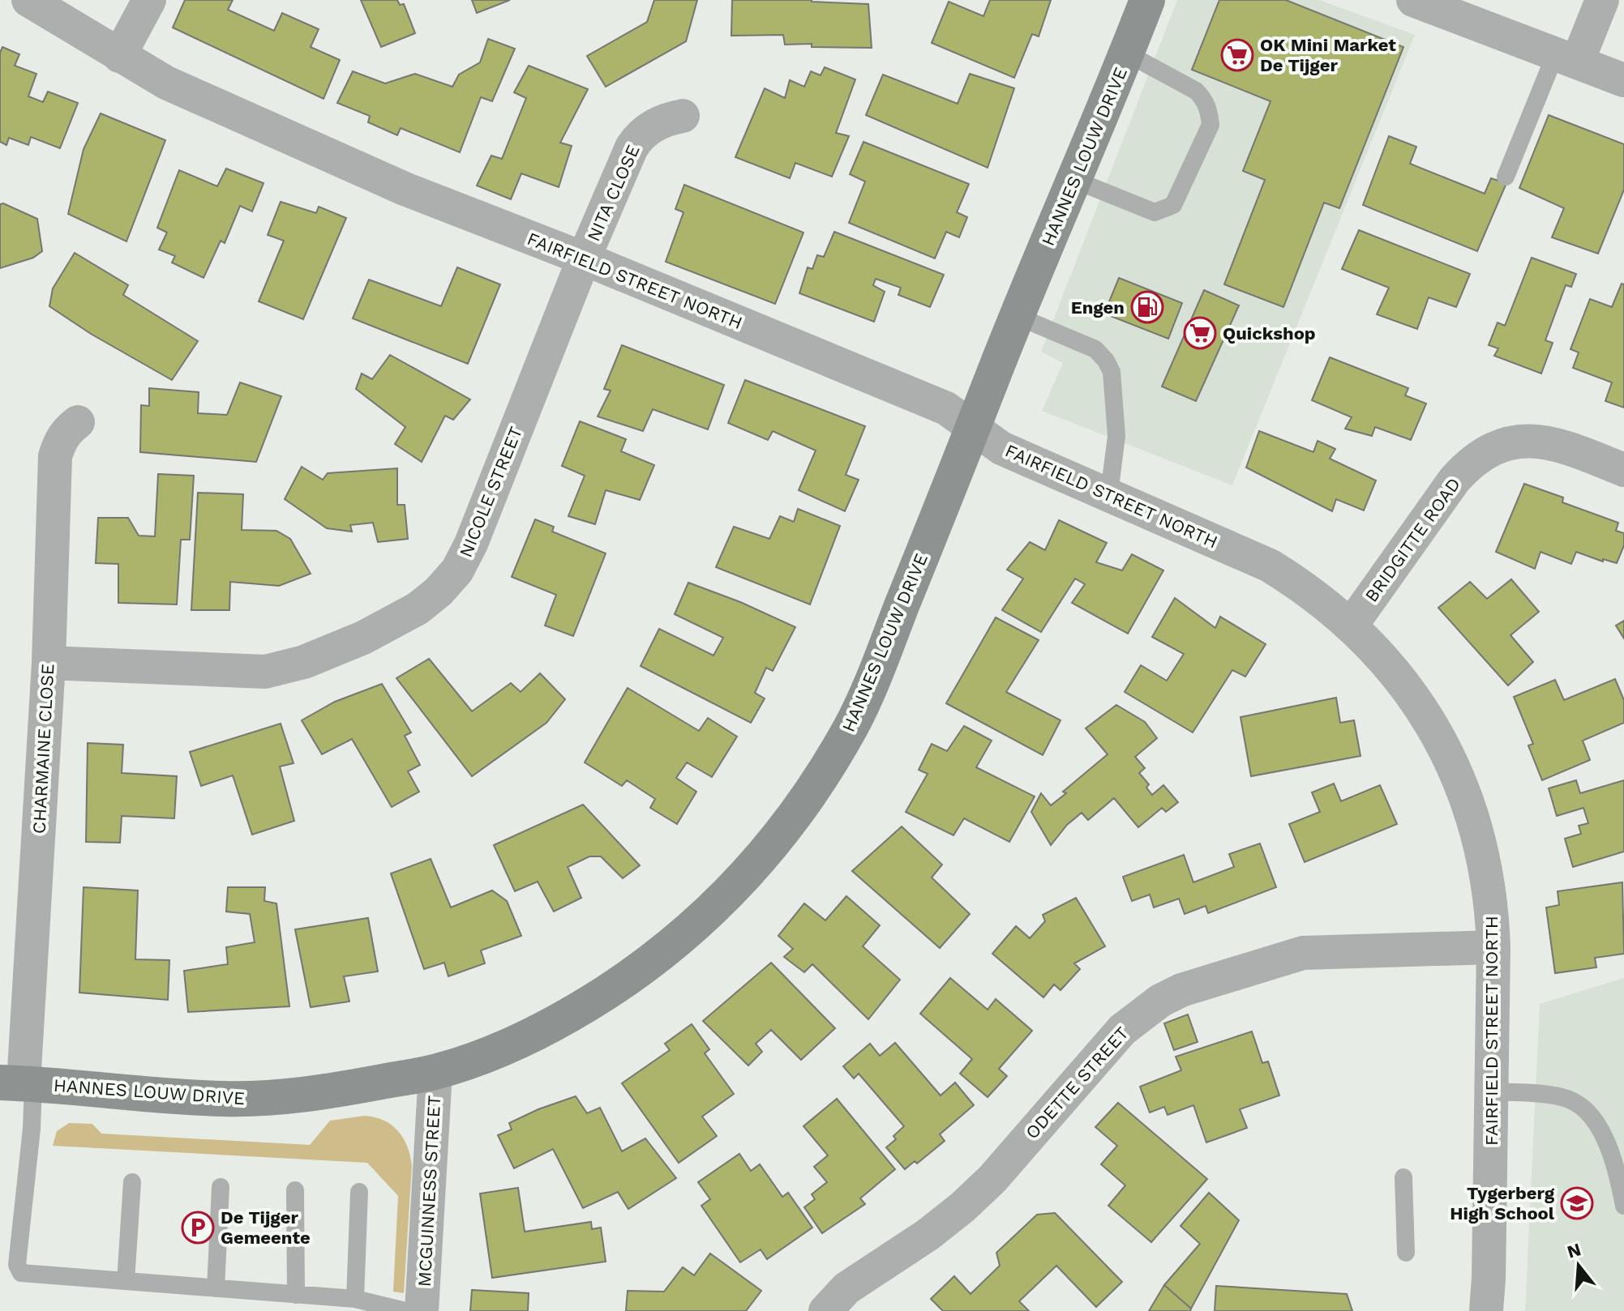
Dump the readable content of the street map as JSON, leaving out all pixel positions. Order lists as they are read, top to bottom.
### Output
{
  "streets": {
    "street": [
      "HANNES LOUW DRIVE",
      "NITA CLOSE",
      "FAIRFIELD STREET NORTH",
      "NICOLE STREET",
      "BRIDGITTE ROAD",
      "CHARMAINE CLOSE",
      "ODETTE STREET",
      "MCGUINNESS STREET"
    ]
  },
  "crossings": [
    ["HANNES LOUW DRIVE", "FAIRFIELD STREET NORTH"],
    ["HANNES LOUW DRIVE", "CHARMAINE CLOSE"],
    ["HANNES LOUW DRIVE", "MCGUINNESS STREET"],
    ["NITA CLOSE", "FAIRFIELD STREET NORTH"],
    ["NITA CLOSE", "NICOLE STREET"],
    ["FAIRFIELD STREET NORTH", "NICOLE STREET"],
    ["FAIRFIELD STREET NORTH", "BRIDGITTE ROAD"],
    ["FAIRFIELD STREET NORTH", "ODETTE STREET"],
    ["NICOLE STREET", "CHARMAINE CLOSE"]
  ],
  "places": {
    "supermarket": ["OK Mini Market De Tijger", "Quickshop"],
    "fuel station": ["Engen"],
    "school or university": ["Tygerberg High School"],
    "parking": ["De Tijger Gemeente"]
  },
  "north": "top"
}
